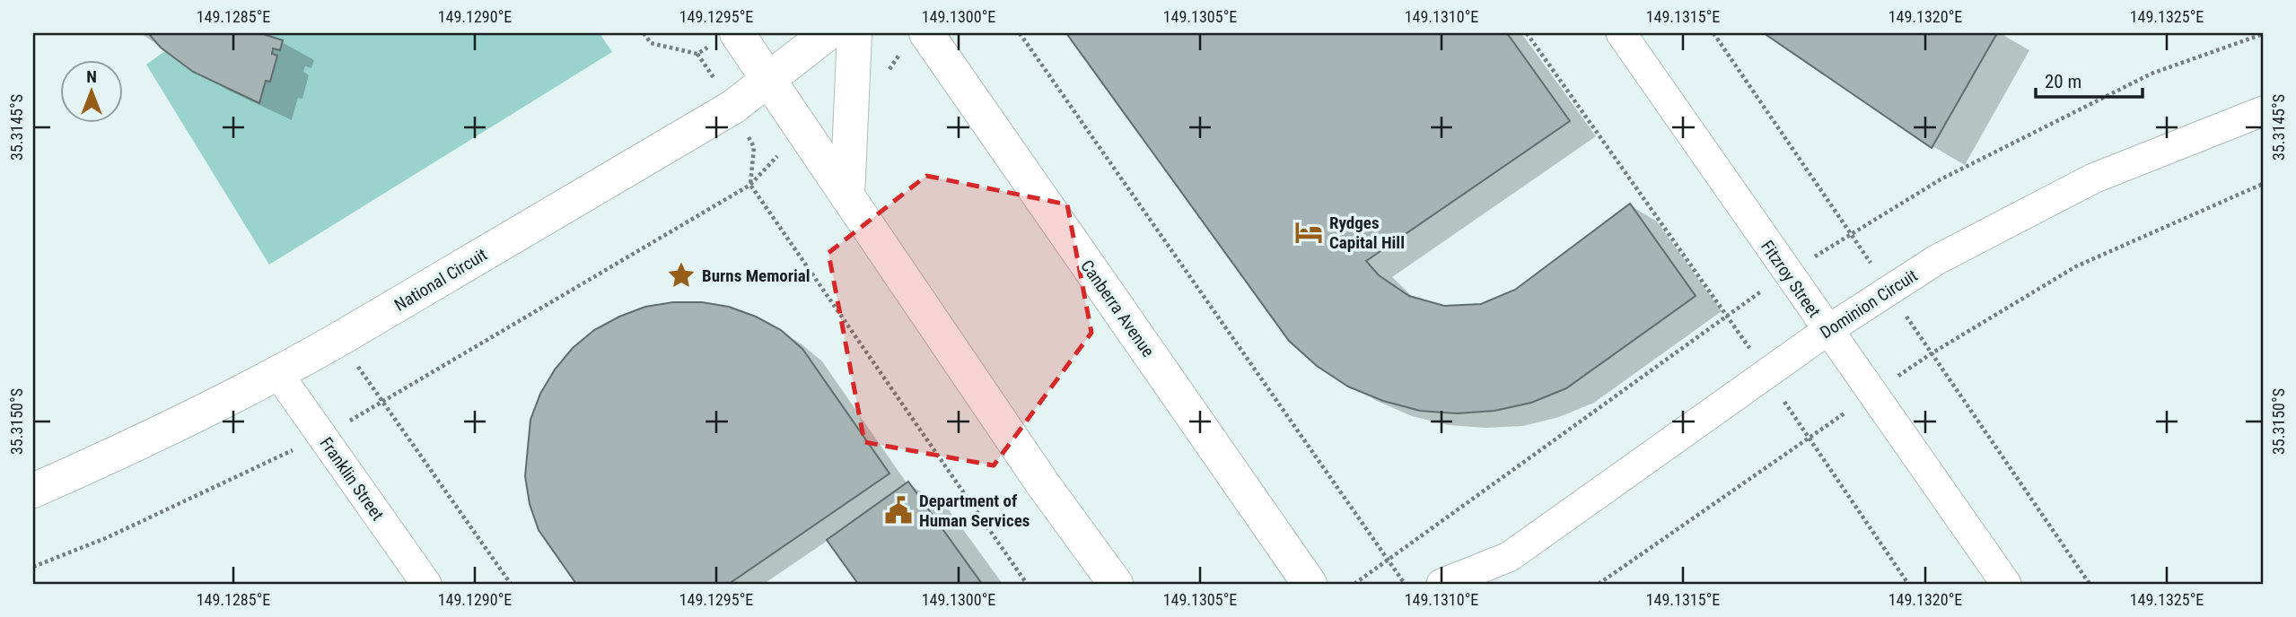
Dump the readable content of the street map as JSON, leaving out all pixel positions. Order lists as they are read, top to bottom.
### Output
{
  "streets": {
    "main road": ["National Circuit", "Canberra Avenue"],
    "street": ["Fitzroy Street", "Dominion Circuit", "Franklin Street"]
  },
  "crossings": [
    ["Fitzroy Street", "Dominion Circuit"],
    ["National Circuit", "Franklin Street"]
  ],
  "places": {
    "hotel": ["Rydges Capital Hill"],
    "place": ["Burns Memorial"],
    "public building": ["Department of Human Services"]
  },
  "scale_bar": "20 m",
  "north": "top",
  "coordinates": [
    "149.1285°E",
    "149.1290°E",
    "149.1295°E",
    "149.1300°E",
    "149.1305°E",
    "149.1310°E",
    "149.1315°E",
    "149.1320°E",
    "149.1325°E",
    "35.3145°S",
    "35.3150°S"
  ]
}
